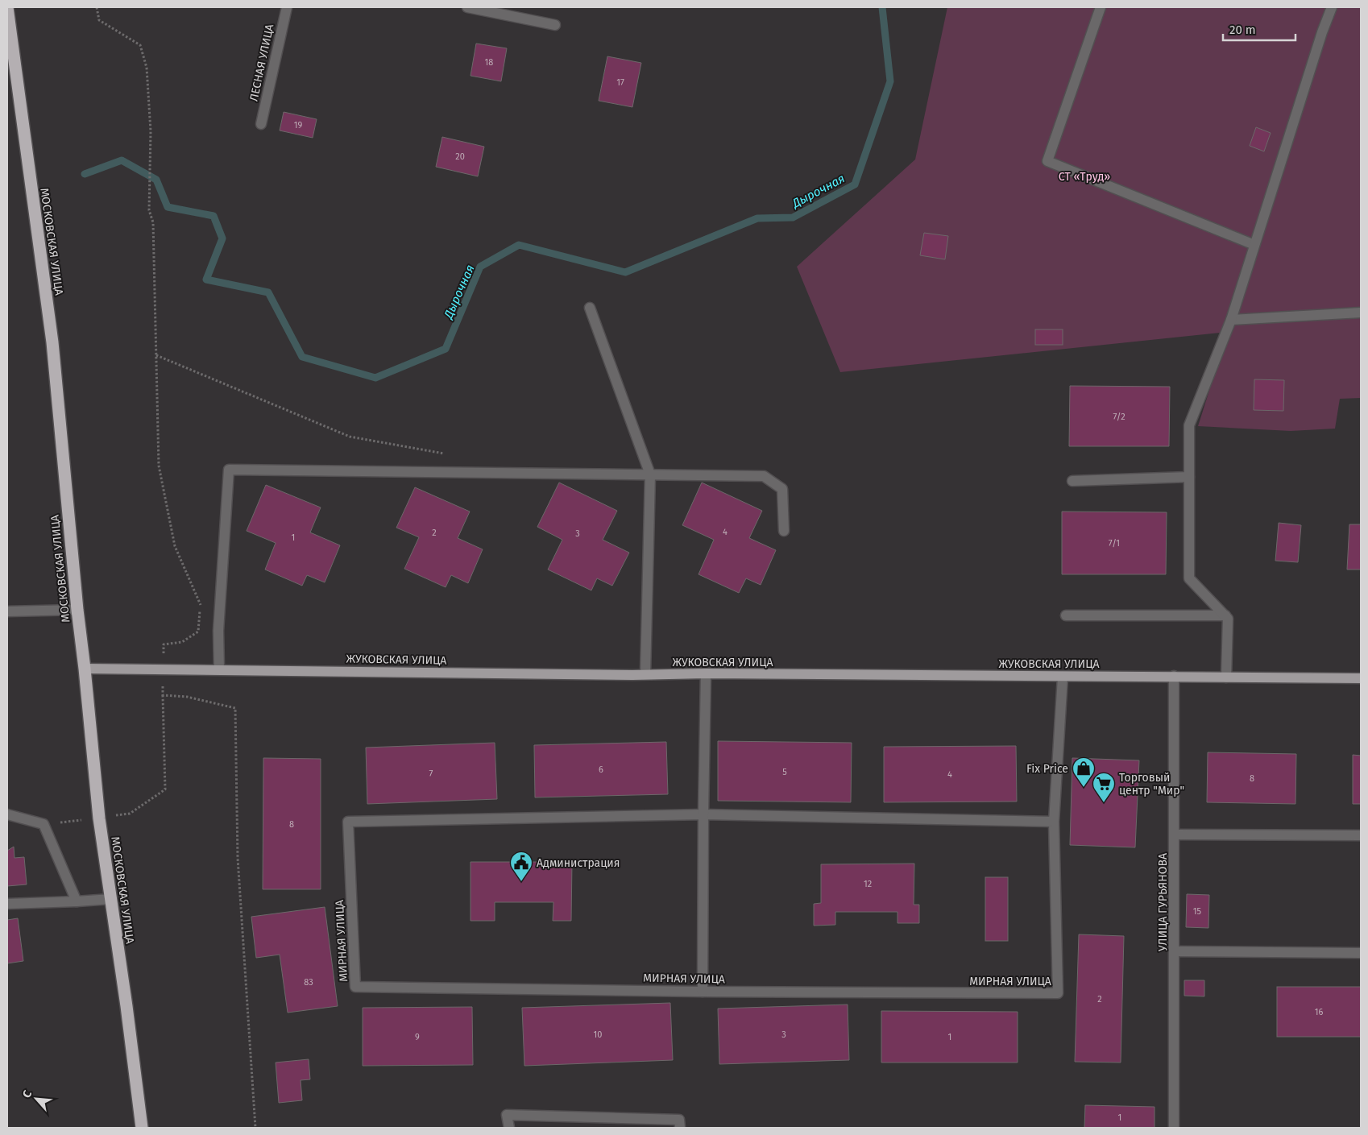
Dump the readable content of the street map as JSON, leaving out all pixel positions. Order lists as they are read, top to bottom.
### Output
{
  "streets": {
    "highway": ["МОСКОВСКАЯ УЛИЦА"],
    "main road": ["ЖУКОВСКАЯ УЛИЦА"],
    "street": ["ЛЕСНАЯ УЛИЦА", "УЛИЦА ГУРЬЯНОВА", "МИРНАЯ УЛИЦА"]
  },
  "crossings": [
    ["МОСКОВСКАЯ УЛИЦА", "ЖУКОВСКАЯ УЛИЦА"],
    ["ЖУКОВСКАЯ УЛИЦА", "УЛИЦА ГУРЬЯНОВА"],
    ["ЖУКОВСКАЯ УЛИЦА", "МИРНАЯ УЛИЦА"]
  ],
  "water": ["Дырочная"],
  "parks": ["СТ «Труд»"],
  "places": {
    "shop": ["Fix Price"],
    "supermarket": ["Торговый центр \"Мир\""],
    "public building": ["Администрация"]
  },
  "house_numbers": [
    "18",
    "17",
    "19",
    "20",
    "7/2",
    "4",
    "2",
    "3",
    "1",
    "7/1",
    "6",
    "5",
    "7",
    "4",
    "8",
    "8",
    "12",
    "15",
    "83",
    "2",
    "16",
    "10",
    "3",
    "9",
    "1",
    "1"
  ],
  "scale_bar": "20 m",
  "north": "top left"
}
